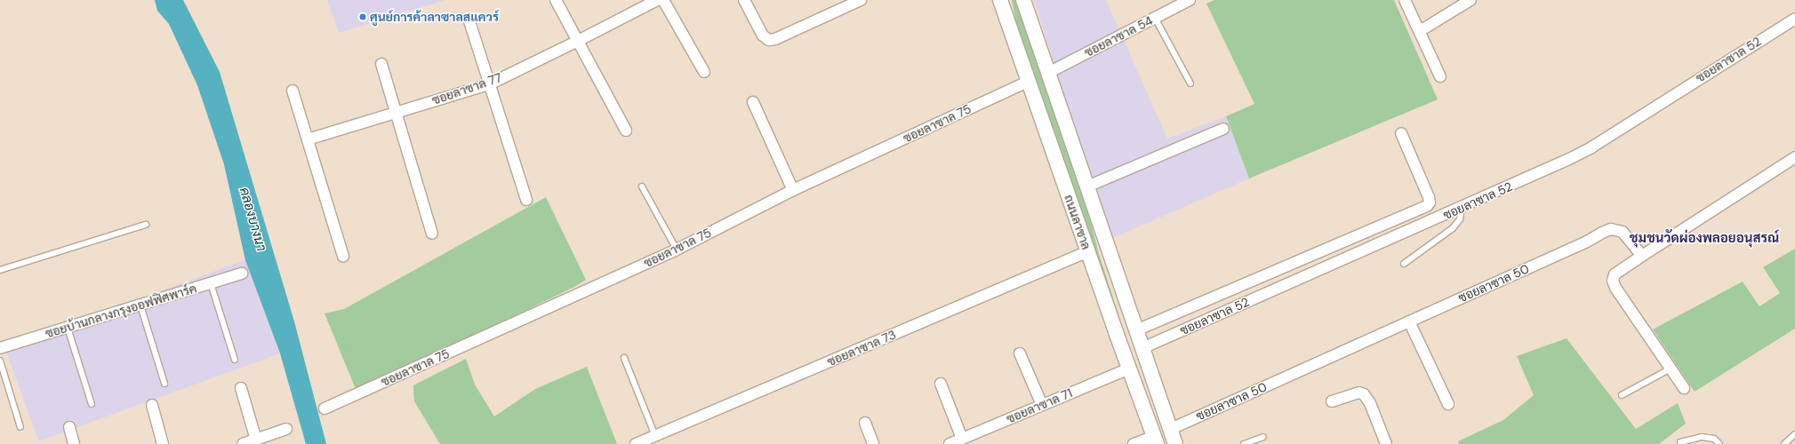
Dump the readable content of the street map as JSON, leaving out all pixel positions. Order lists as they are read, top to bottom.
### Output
{
  "streets": {
    "street": [
      "ซอยลาซาล 54",
      "ซอยลาซาล 52",
      "ซอยลาซาล 77",
      "ซอยลาซาล 75",
      "ถนนลาซาล",
      "ซอยลาซาล 50",
      "ซอยบ้านกลางกรุงออฟฟิศพาร์ค",
      "ซอยลาซาล 73",
      "ซอยลาซาล 71"
    ]
  },
  "crossings": [
    ["ซอยลาซาล 54", "ถนนลาซาล"],
    ["ซอยลาซาล 52", "ถนนลาซาล"],
    ["ซอยลาซาล 75", "ถนนลาซาล"],
    ["ถนนลาซาล", "ซอยลาซาล 50"],
    ["ถนนลาซาล", "ซอยลาซาล 73"],
    ["ถนนลาซาล", "ซอยลาซาล 71"]
  ],
  "districts": ["ชุมชนวัดผ่องพลอยอนุสรณ์"],
  "water": ["คลองบางนา"],
  "places": ["ศูนย์การค้าลาซาลสแควร์"]
}
